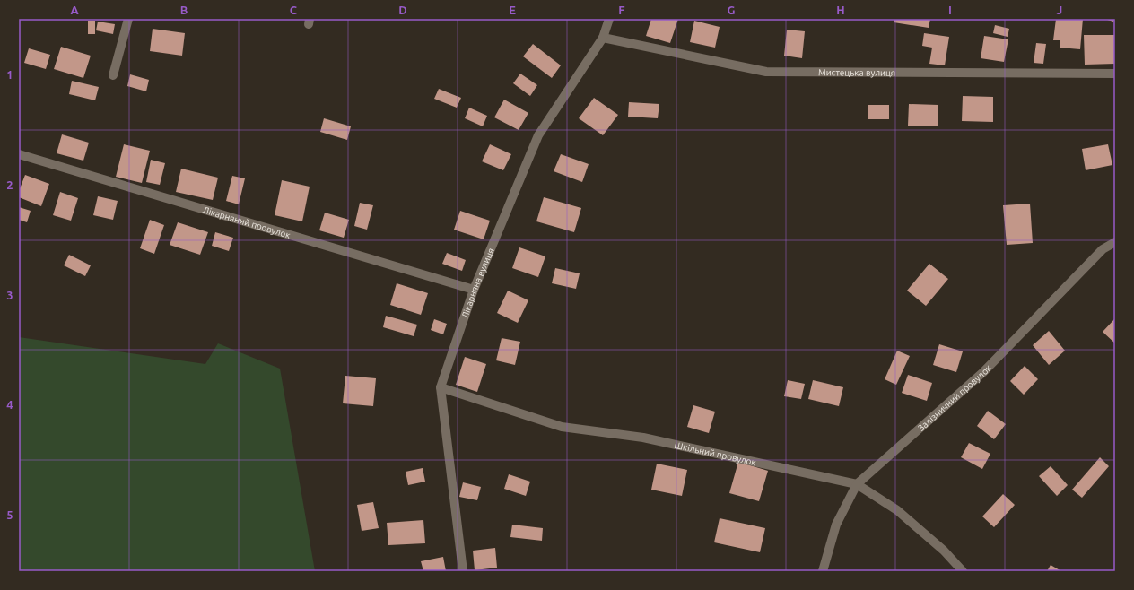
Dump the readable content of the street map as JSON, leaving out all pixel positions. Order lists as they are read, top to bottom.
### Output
{
  "streets": {
    "street": [
      "Мистецька вулиця",
      "Лікарняний провулок",
      "Лікарняна вулиця",
      "Залізничний провулок",
      "Шкільний провулок"
    ]
  },
  "crossings": [
    ["Мистецька вулиця", "Лікарняна вулиця"],
    ["Лікарняний провулок", "Лікарняна вулиця"],
    ["Лікарняна вулиця", "Шкільний провулок"],
    ["Залізничний провулок", "Шкільний провулок"]
  ],
  "grid": {
    "columns": [
      "A",
      "B",
      "C",
      "D",
      "E",
      "F",
      "G",
      "H",
      "I",
      "J"
    ],
    "rows": [
      "1",
      "2",
      "3",
      "4",
      "5"
    ]
  }
}
